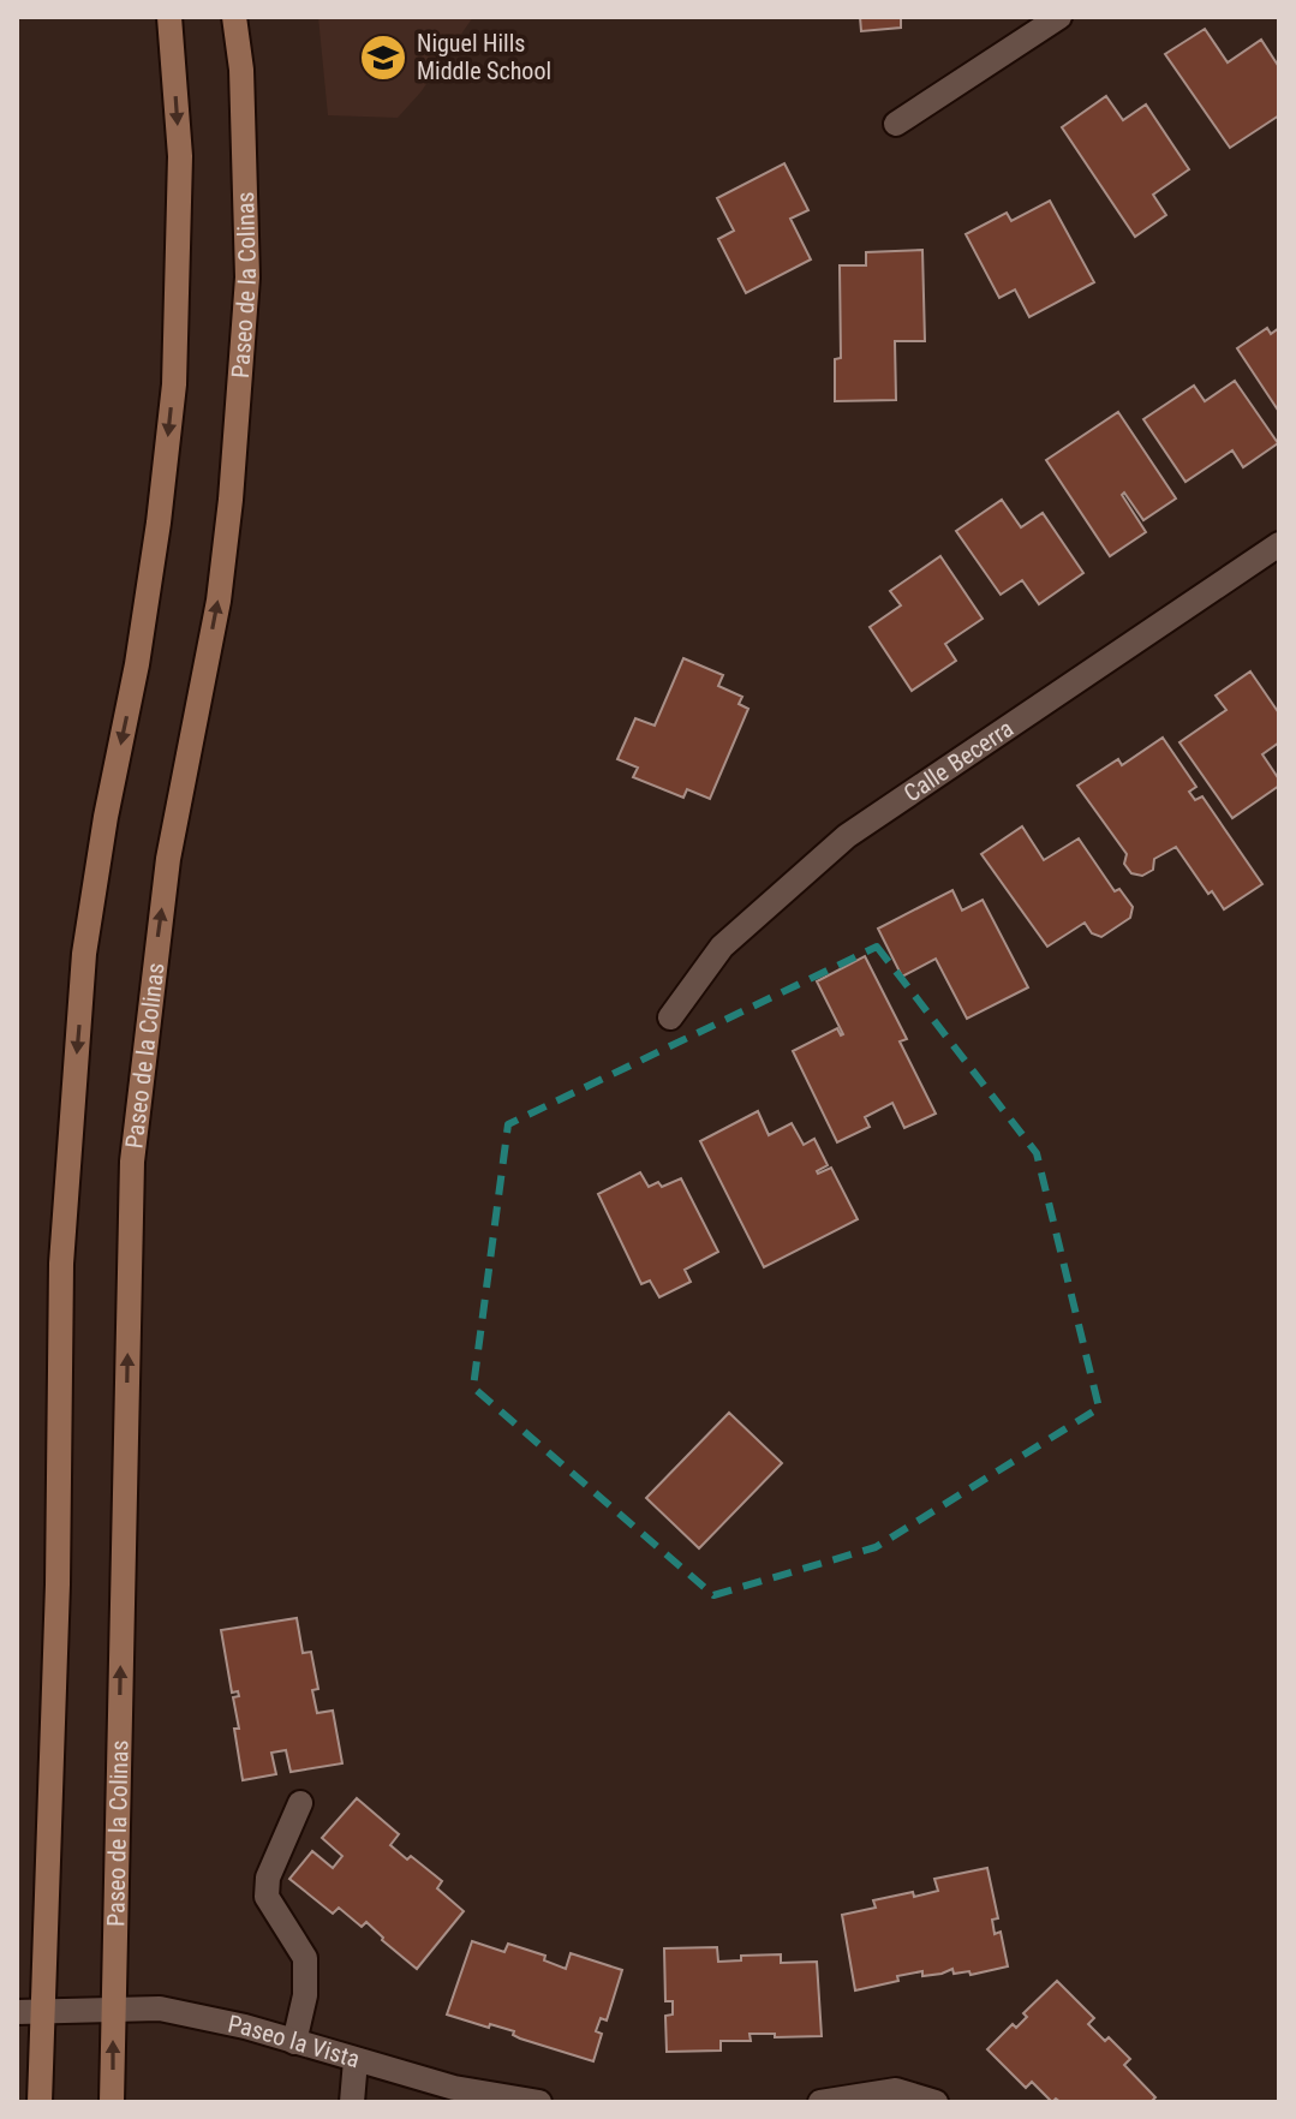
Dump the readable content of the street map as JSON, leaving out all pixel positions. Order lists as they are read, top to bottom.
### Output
{
  "streets": {
    "main road": ["Paseo de la Colinas"],
    "street": ["Calle Becerra", "Paseo la Vista"]
  },
  "crossings": [
    ["Paseo de la Colinas", "Paseo la Vista"]
  ],
  "places": {
    "school or university": ["Niguel Hills Middle School"]
  }
}
